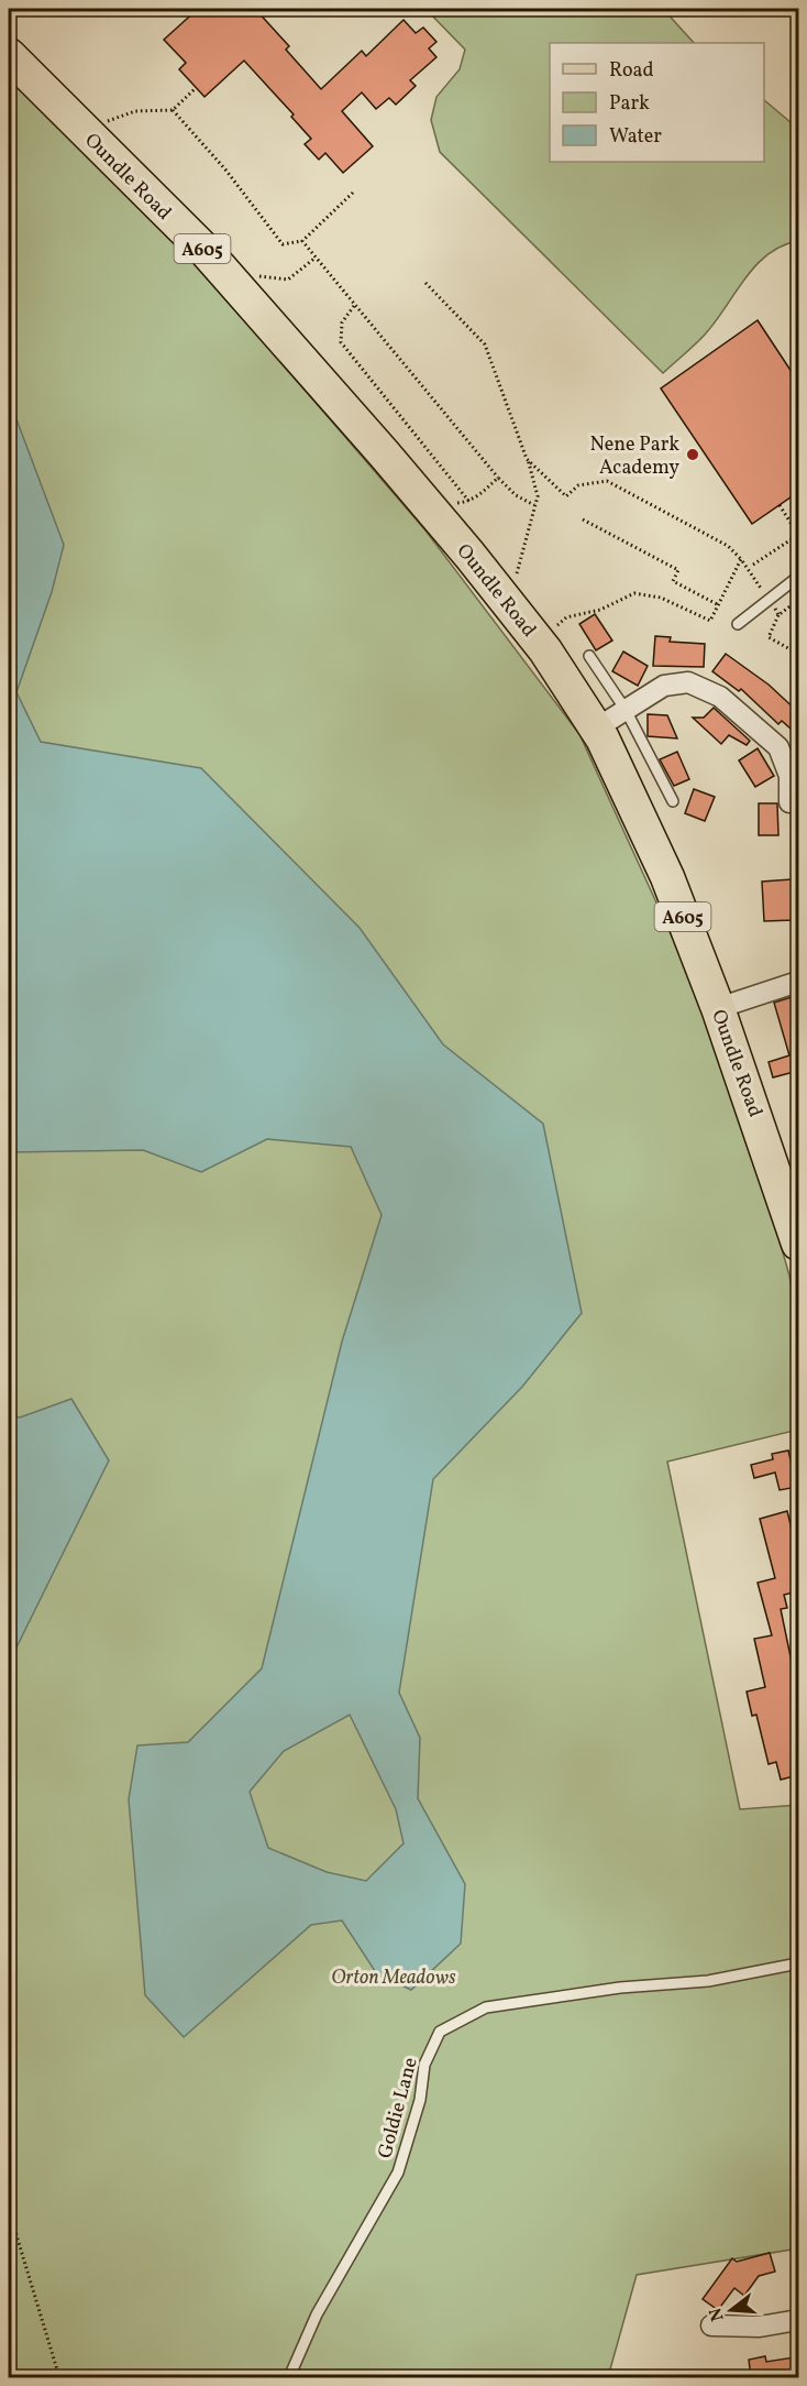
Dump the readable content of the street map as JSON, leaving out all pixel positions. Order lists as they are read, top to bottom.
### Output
{
  "streets": {
    "main road": ["Oundle Road", "A605"],
    "lane": ["Goldie Lane"]
  },
  "parks": ["Orton Meadows"],
  "places": ["Nene Park Academy"],
  "legend": ["Road", "Park", "Water"],
  "north": "left"
}
